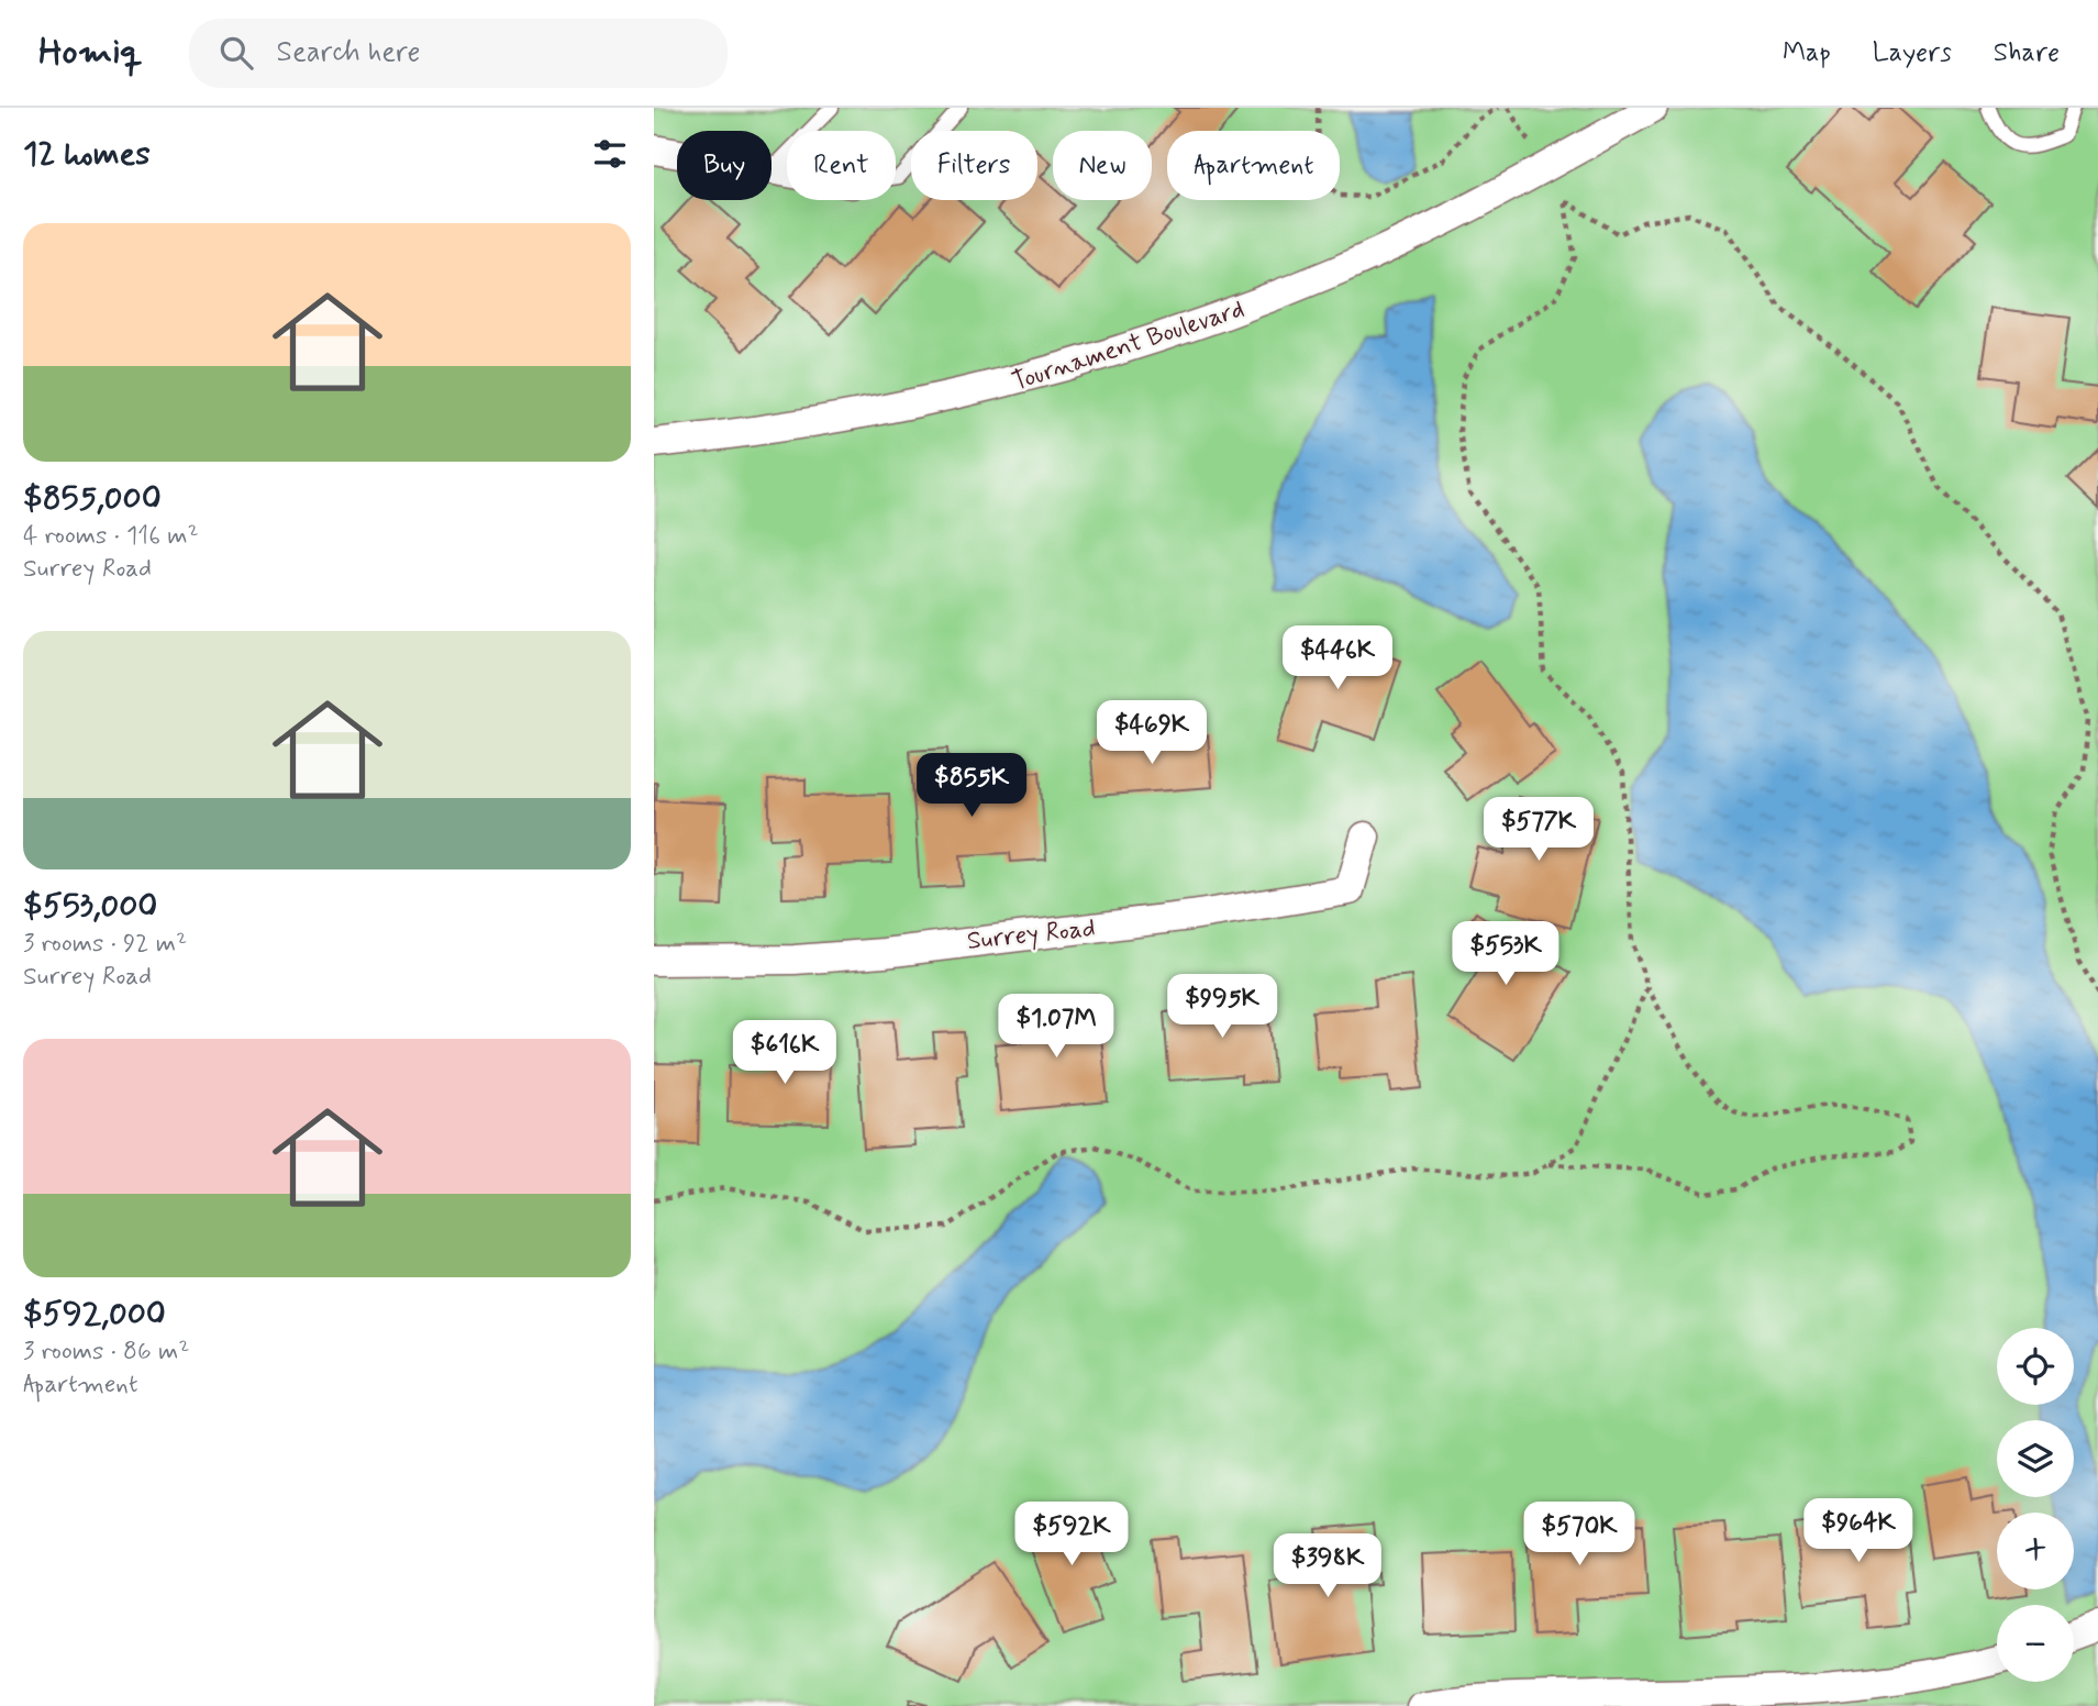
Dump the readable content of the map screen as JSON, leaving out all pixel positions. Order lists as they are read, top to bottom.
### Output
{
  "streets": {
    "street": ["Tournament Boulevard", "Surrey Road"]
  },
  "page": {
    "header": "Homiq",
    "search": "Search here",
    "nav": ["Map", "Layers", "Share"],
    "heading": "12 homes",
    "chip": [
      "Buy",
      "Rent",
      "Filters",
      "New",
      "Apartment"
    ],
    "list": [
      {
        "name": "$855,000",
        "note": "4 rooms · 116 m² · Surrey Road"
      },
      {
        "name": "$553,000",
        "note": "3 rooms · 92 m² · Surrey Road"
      },
      {
        "name": "$592,000",
        "note": "3 rooms · 86 m² · Apartment"
      }
    ],
    "price": [
      "$446K",
      "$469K",
      "$855K",
      "$577K",
      "$553K",
      "$995K",
      "$1.07M",
      "$616K",
      "$964K",
      "$592K",
      "$570K",
      "$398K"
    ],
    "map_buttons": ["+", "−"]
  }
}
